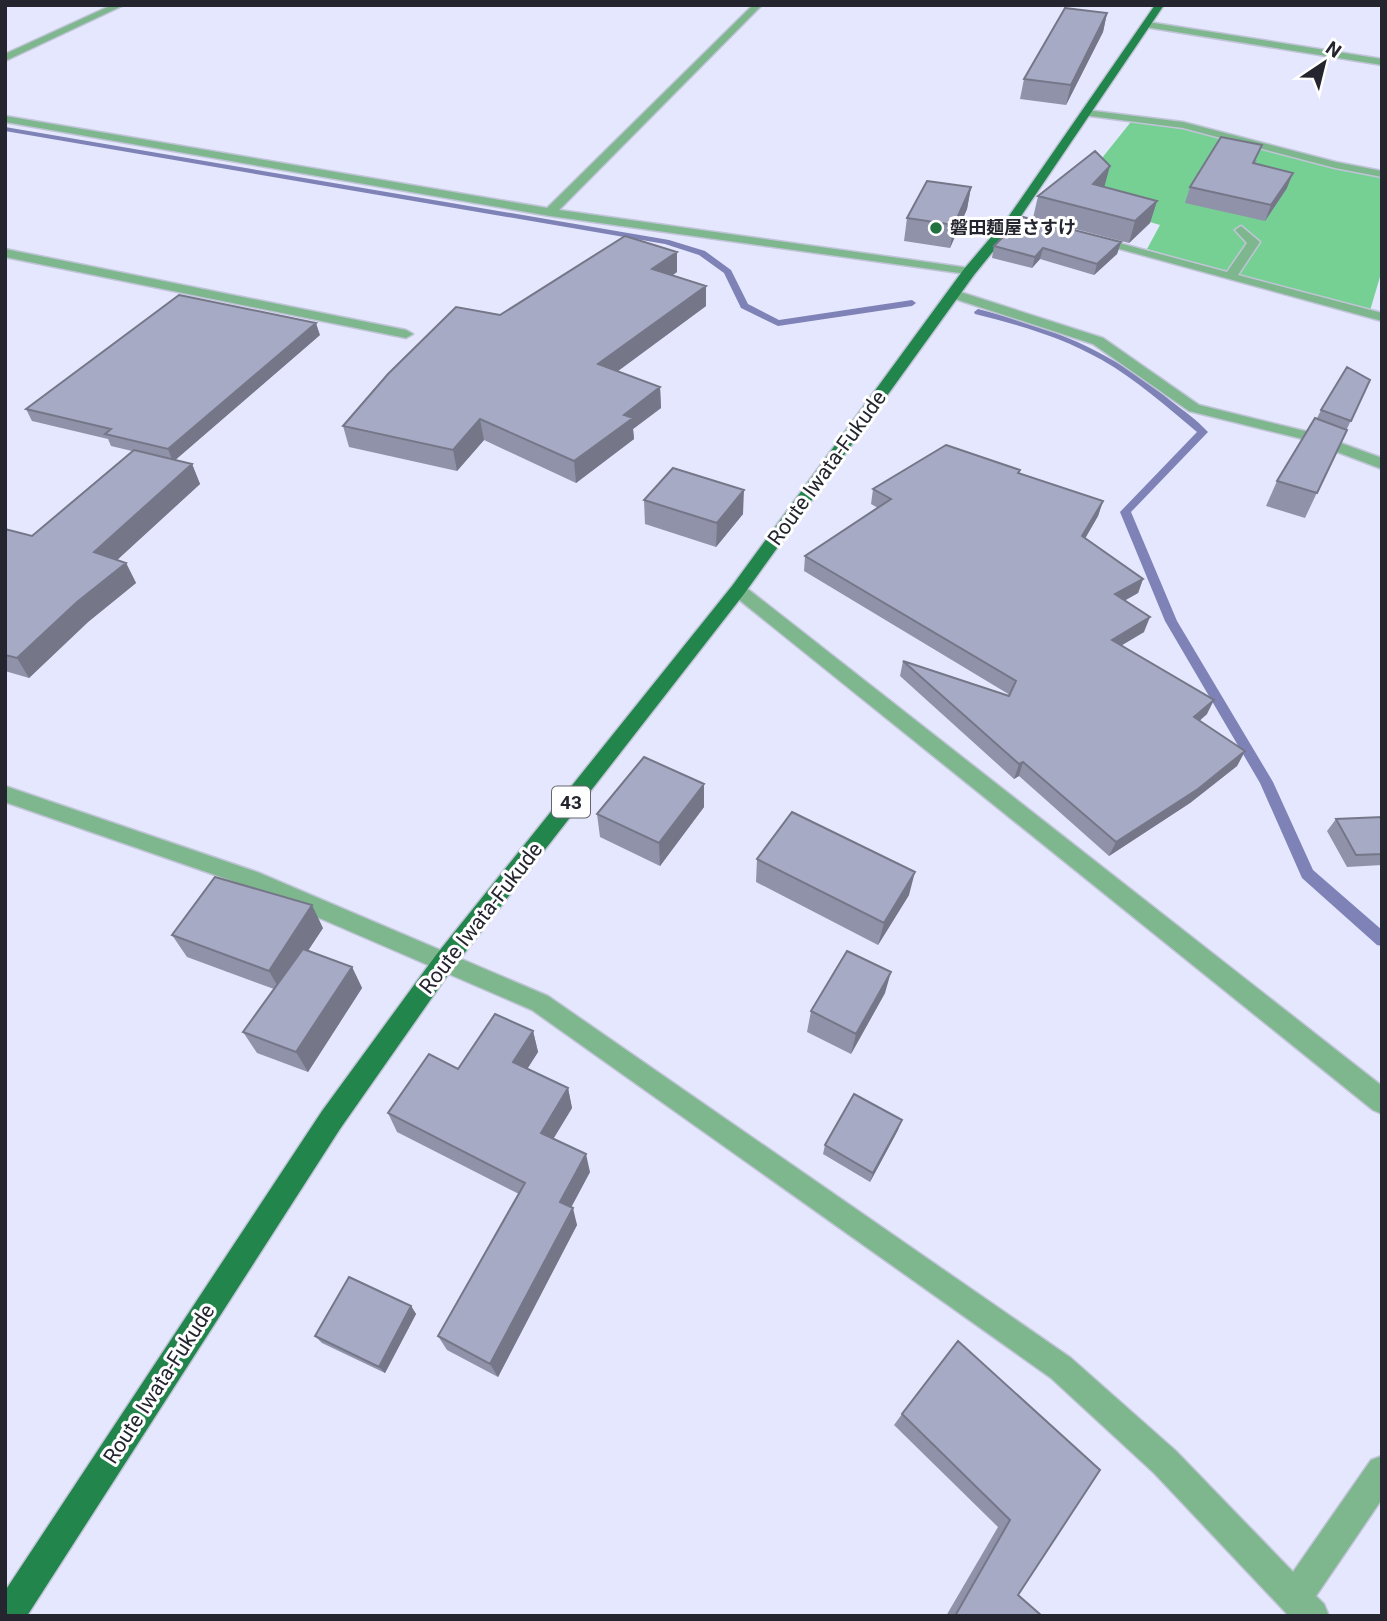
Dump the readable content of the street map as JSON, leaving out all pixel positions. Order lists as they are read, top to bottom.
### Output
{
  "streets": {
    "main road": ["Route Iwata-Fukude", "43"]
  },
  "places": ["磐田麺屋さすけ"],
  "north": "top right"
}
